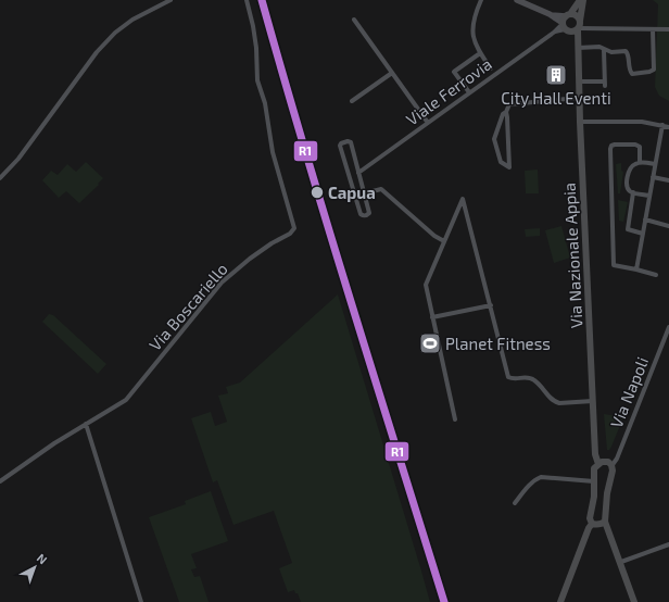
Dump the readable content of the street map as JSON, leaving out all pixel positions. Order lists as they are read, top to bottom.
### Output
{
  "streets": {
    "main road": ["Via Nazionale Appia"],
    "street": ["Viale Ferrovia", "Via Boscariello", "Via Napoli"]
  },
  "crossings": [
    ["Viale Ferrovia", "Via Nazionale Appia"]
  ],
  "places": {
    "building": ["City Hall Eventi"],
    "other": ["Capua"],
    "sports": ["Planet Fitness"]
  },
  "lines": ["transit line R1"],
  "north": "top right"
}
